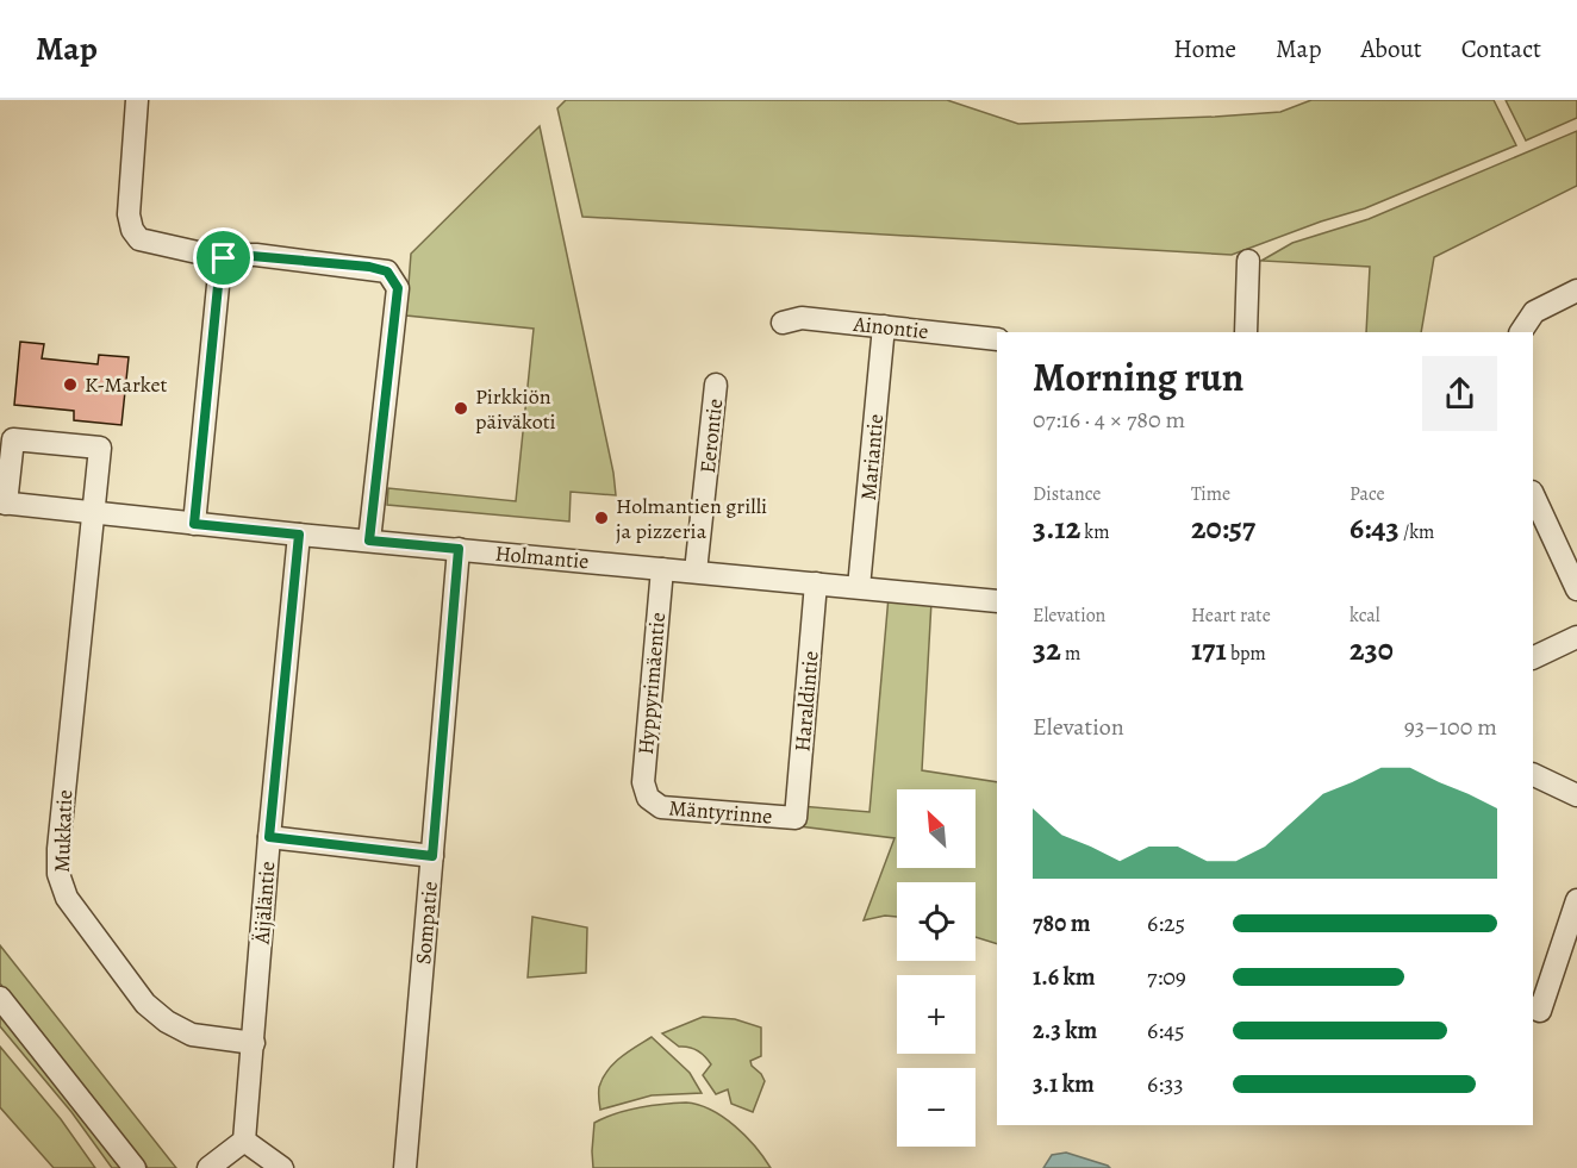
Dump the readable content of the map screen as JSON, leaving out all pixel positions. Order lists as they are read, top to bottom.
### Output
{
  "streets": {
    "street": [
      "Ainontie",
      "Eerontie",
      "Mariantie",
      "Holmantie",
      "Hyppyrimäentie",
      "Haraldintie",
      "Mäntyrinne",
      "Mukkatie",
      "Äijäläntie",
      "Sompatie"
    ]
  },
  "crossings": [
    ["Ainontie", "Mariantie"],
    ["Eerontie", "Holmantie"],
    ["Mariantie", "Holmantie"],
    ["Holmantie", "Hyppyrimäentie"],
    ["Holmantie", "Haraldintie"],
    ["Holmantie", "Mukkatie"],
    ["Holmantie", "Äijäläntie"],
    ["Holmantie", "Sompatie"],
    ["Hyppyrimäentie", "Mäntyrinne"],
    ["Haraldintie", "Mäntyrinne"],
    ["Mukkatie", "Äijäläntie"]
  ],
  "places": ["K-Market", "Pirkkiön päiväkoti", "Holmantien grilli ja pizzeria"],
  "north": "top left",
  "page": {
    "header": "Map",
    "nav": [
      "Home",
      "Map",
      "About",
      "Contact"
    ],
    "heading": ["Morning run", "07:16 · 4 × 780 m"],
    "stats": [
      ["Distance", "3.12 km"],
      ["Time", "20:57"],
      ["Pace", "6:43 /km"],
      ["Elevation", "32 m"],
      ["Heart rate", "171 bpm"],
      ["kcal", "230"]
    ],
    "chart": ["Elevation", "93–100 m"],
    "map_buttons": ["+", "−"],
    "list": [
      {
        "name": "780 m",
        "note": "6:25"
      },
      {
        "name": "1.6 km",
        "note": "7:09"
      },
      {
        "name": "2.3 km",
        "note": "6:45"
      },
      {
        "name": "3.1 km",
        "note": "6:33"
      }
    ]
  }
}
